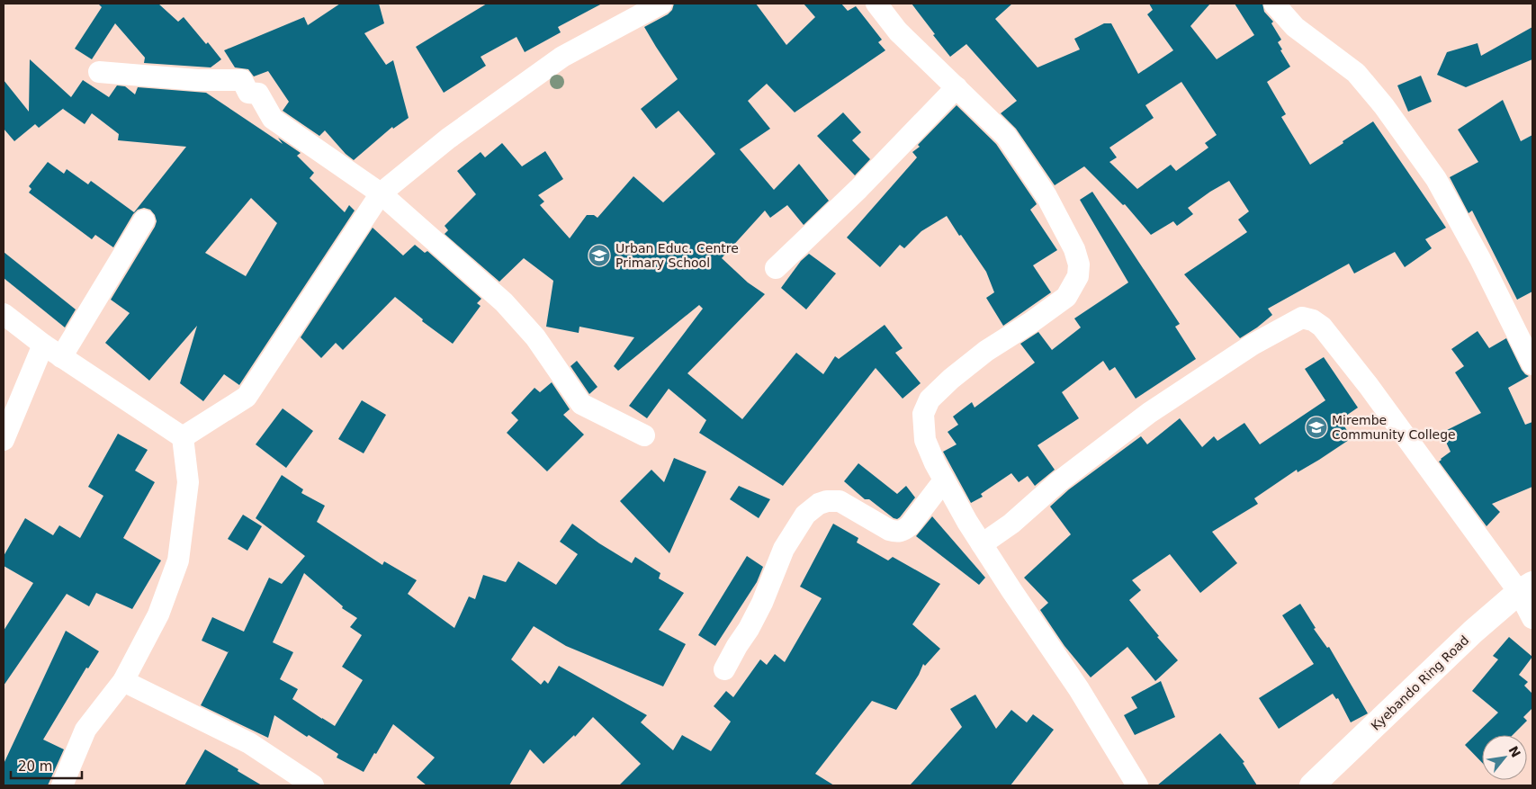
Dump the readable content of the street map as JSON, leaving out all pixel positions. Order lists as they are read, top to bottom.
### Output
{
  "streets": {
    "street": ["Kyebando Ring Road"]
  },
  "places": {
    "school or university": ["Urban Educ. Centre Primary School", "Mirembe Community College"]
  },
  "scale_bar": "20 m",
  "north": "top right"
}
